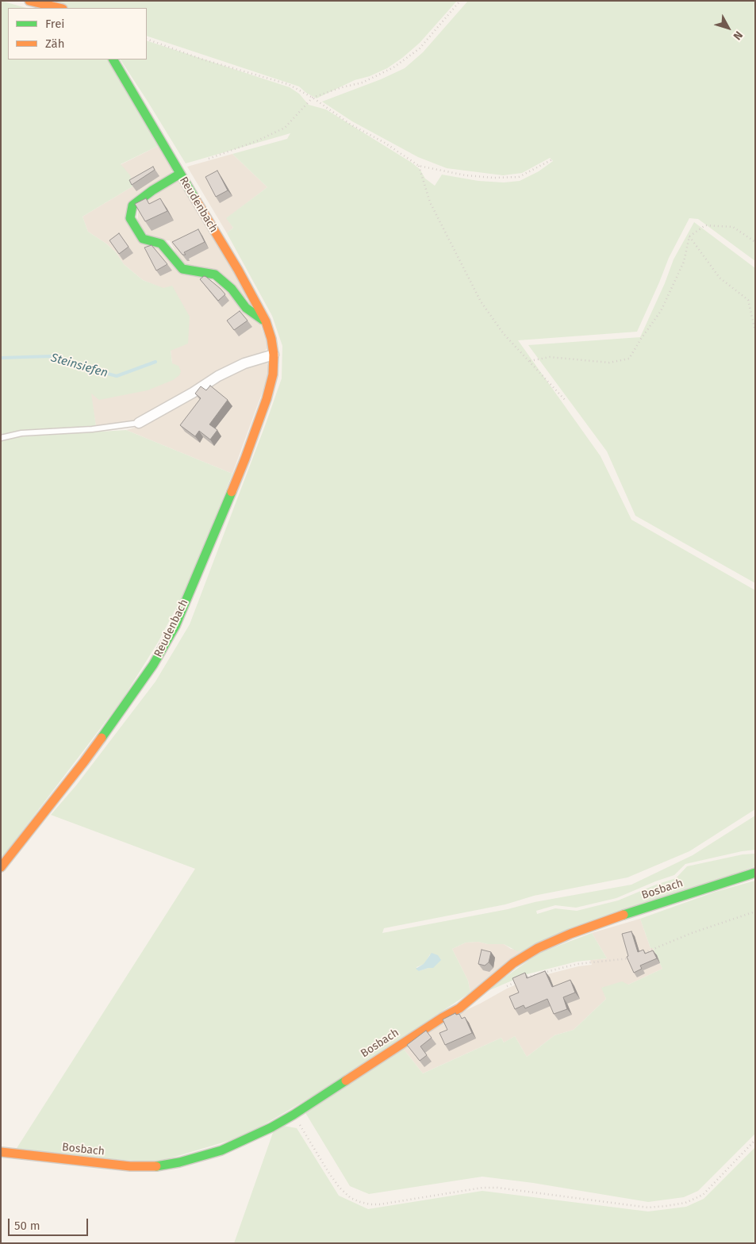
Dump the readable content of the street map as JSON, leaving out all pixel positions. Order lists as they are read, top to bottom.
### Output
{
  "streets": {
    "street": ["Reudenbach", "Bosbach"]
  },
  "water": ["Steinsiefen"],
  "legend": ["Frei", "Zäh"],
  "scale_bar": "50 m",
  "north": "bottom right"
}
